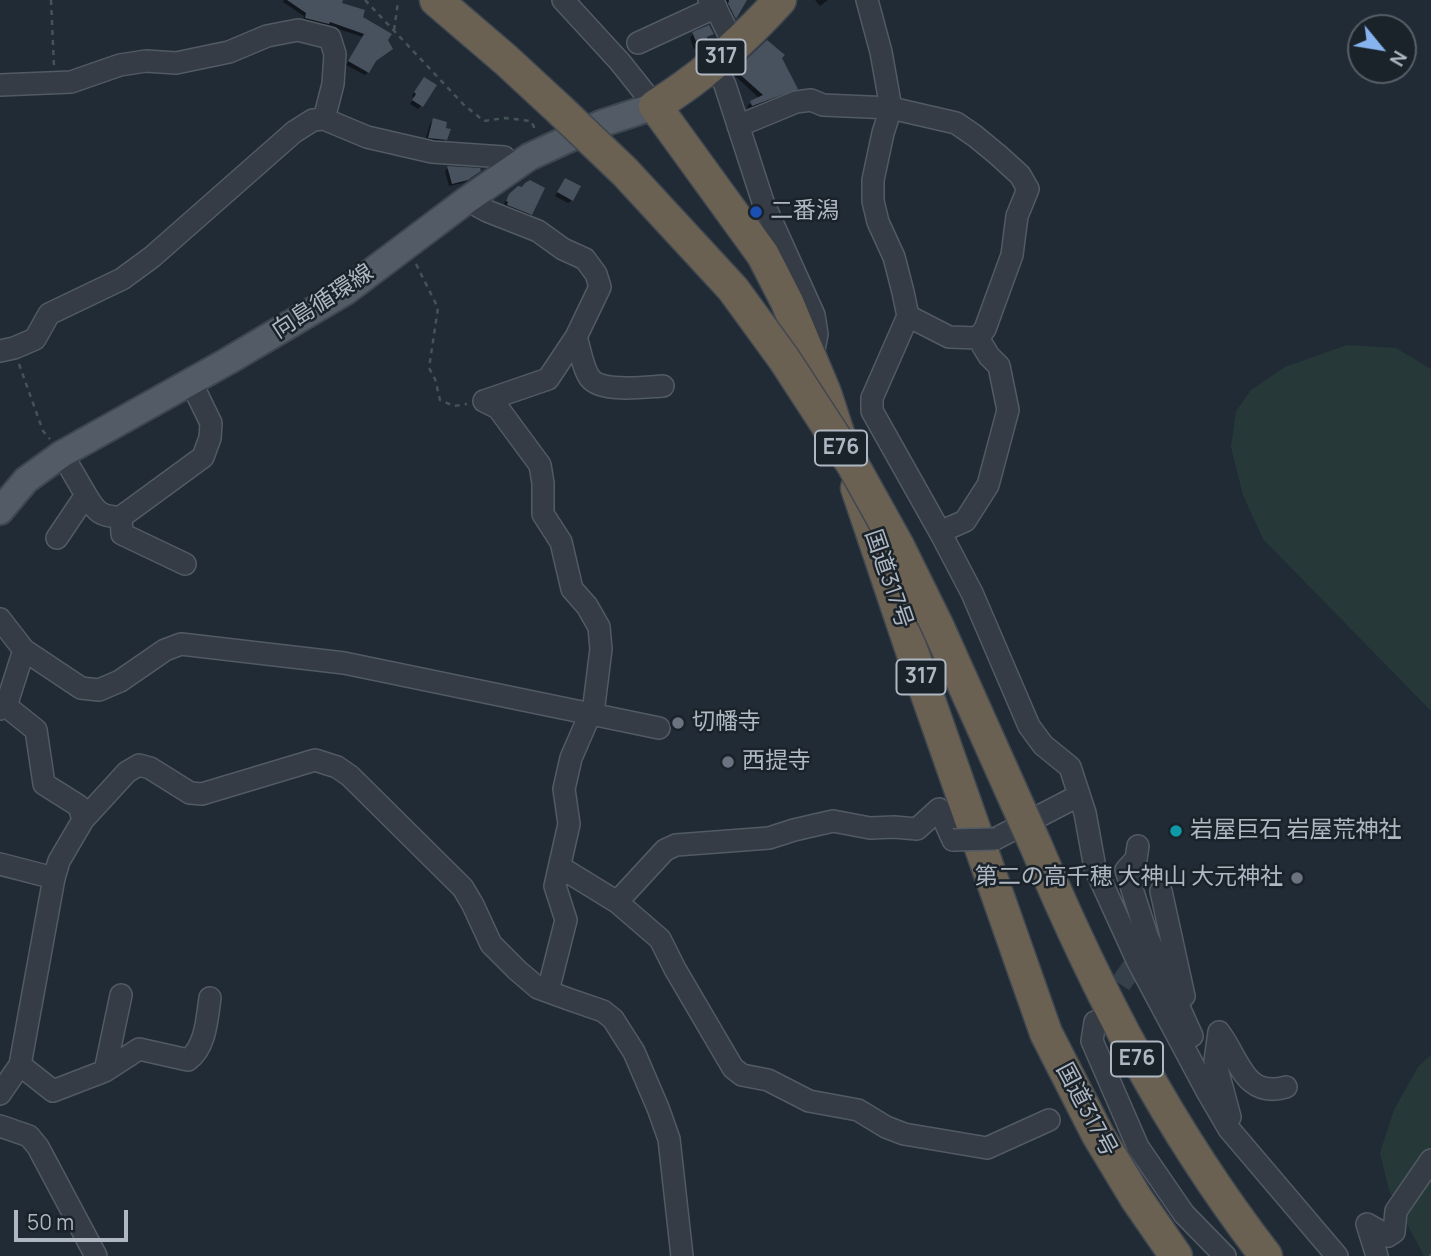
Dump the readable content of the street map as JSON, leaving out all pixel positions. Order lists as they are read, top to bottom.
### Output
{
  "streets": {
    "highway": ["317", "E76", "国道317号"],
    "main road": ["向島循環線"]
  },
  "crossings": [
    ["317", "向島循環線"],
    ["317", "国道317号"],
    ["向島循環線", "国道317号"]
  ],
  "places": [
    "二番潟",
    "切幡寺",
    "西提寺",
    "岩屋巨石 岩屋荒神社",
    "第二の高千穂 大神山 大元神社"
  ],
  "scale_bar": "50 m",
  "north": "bottom right"
}
